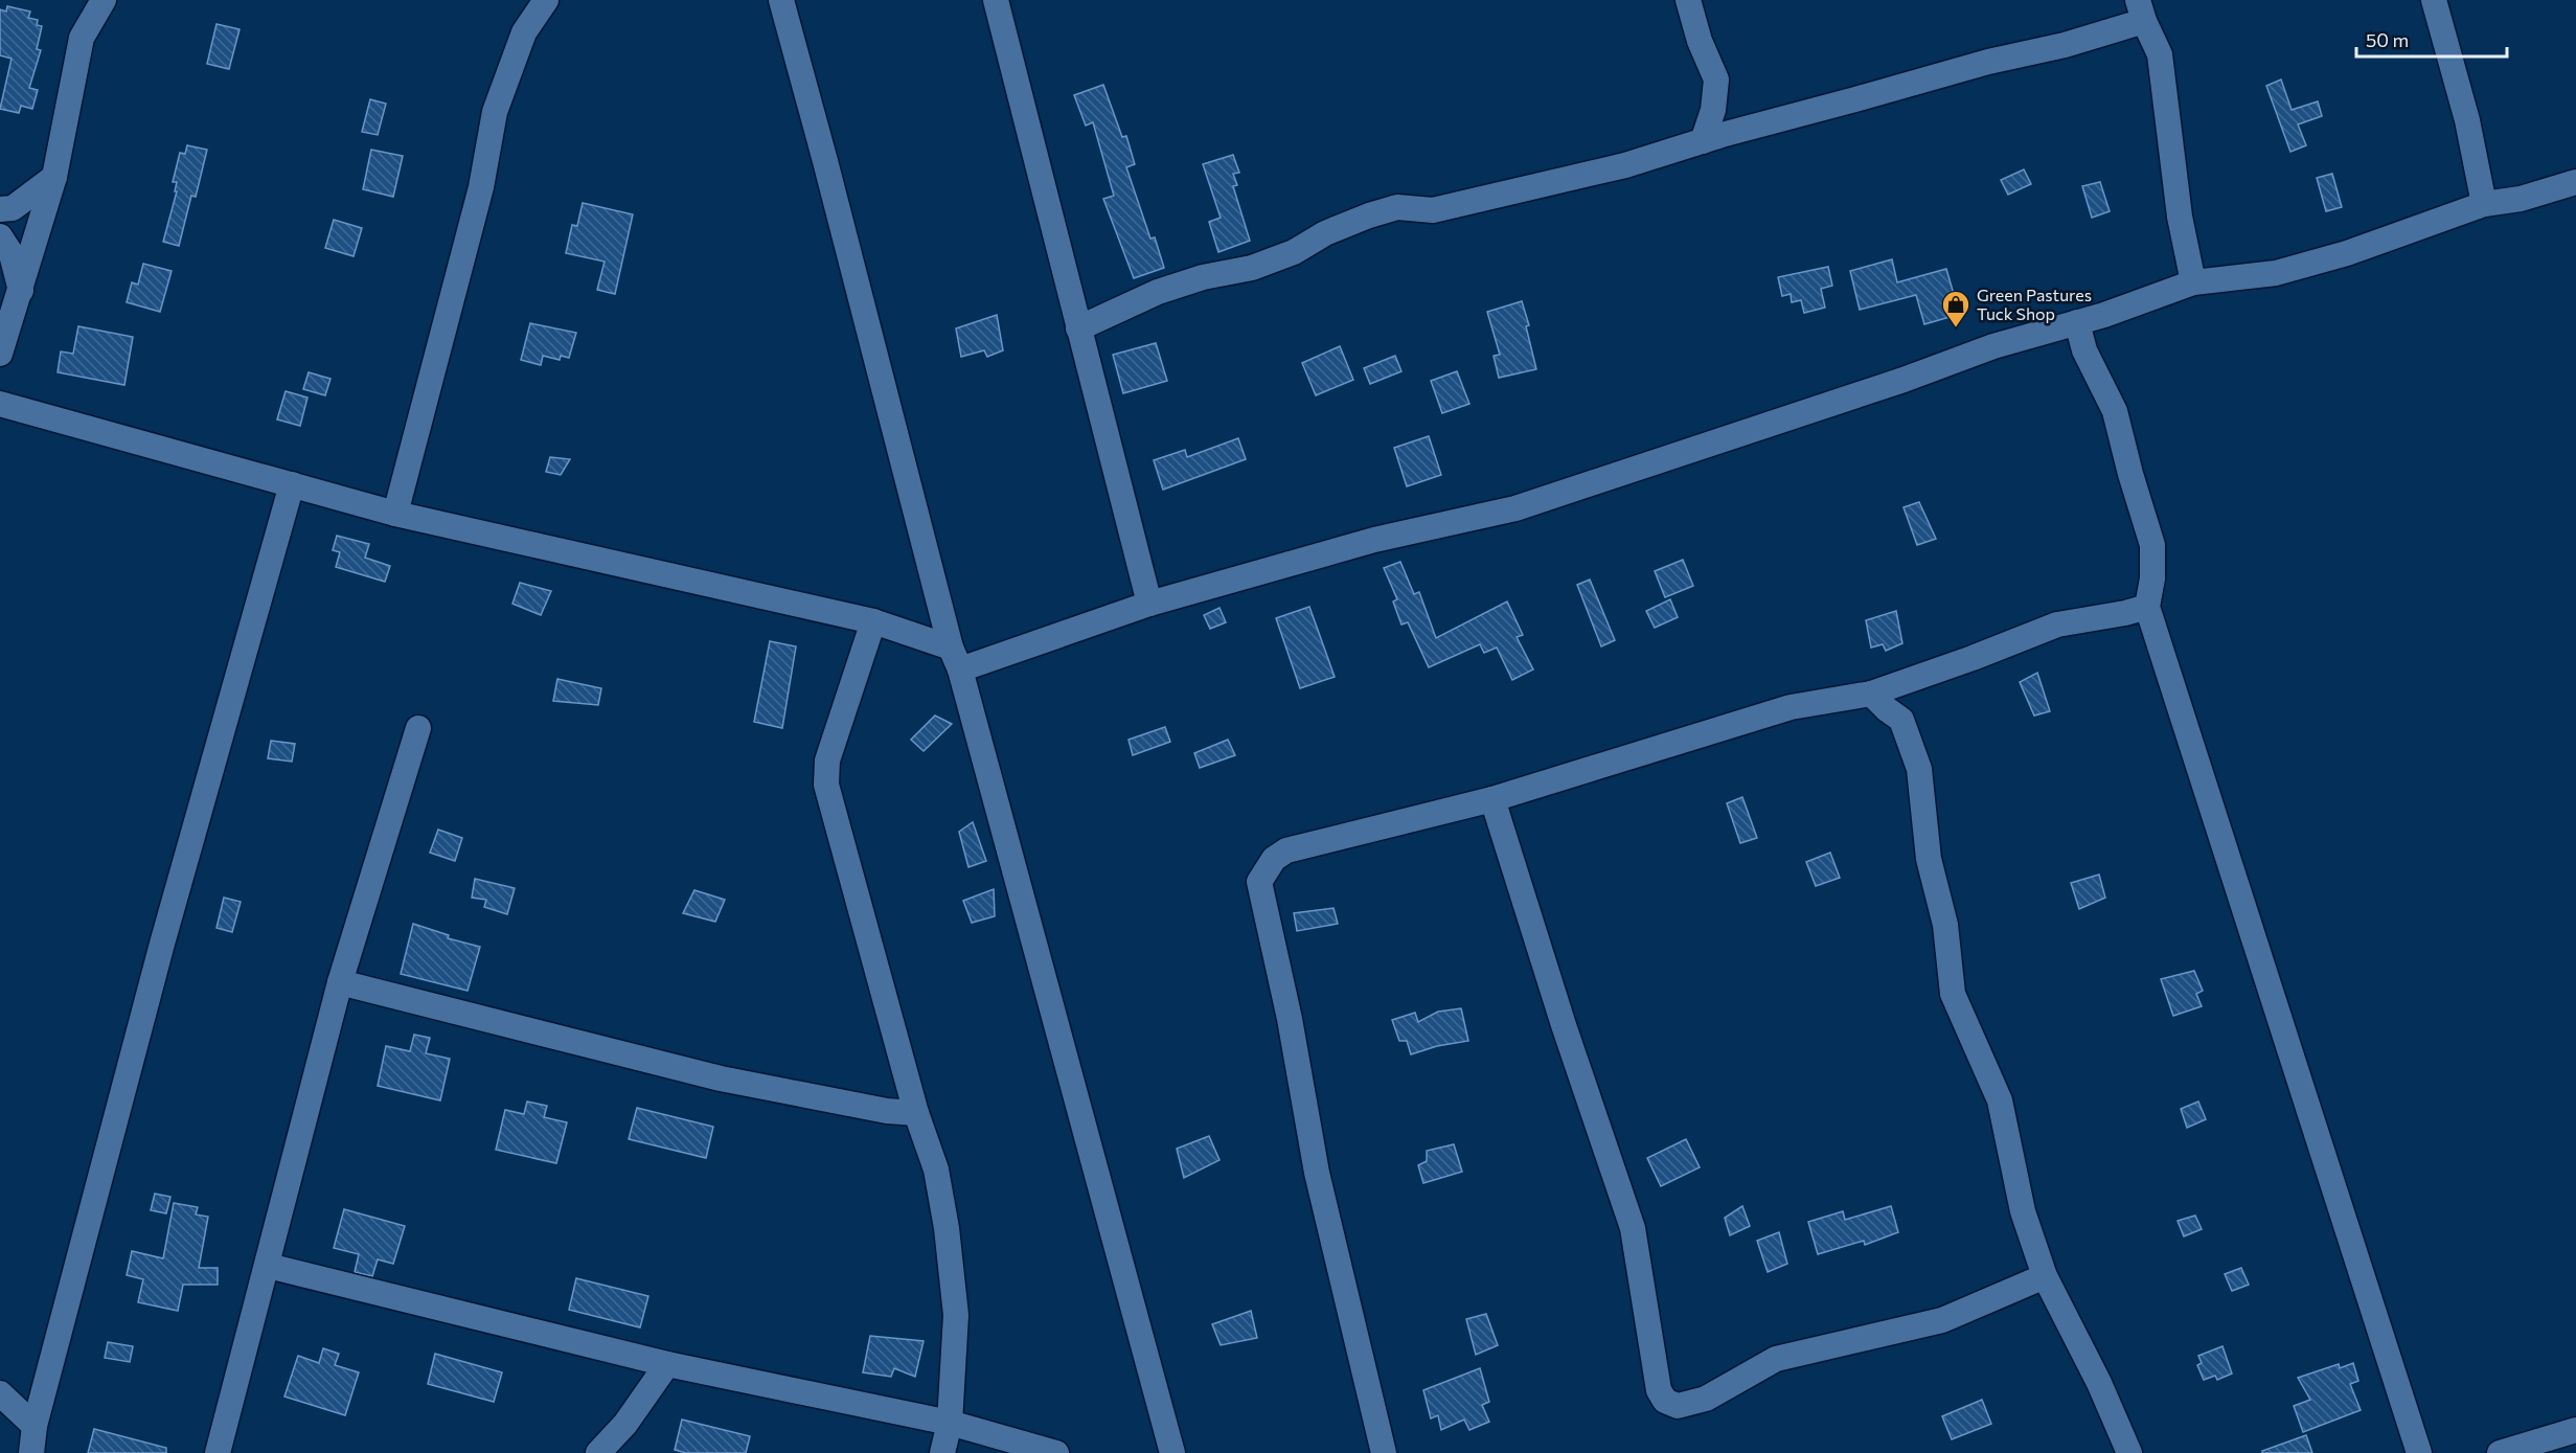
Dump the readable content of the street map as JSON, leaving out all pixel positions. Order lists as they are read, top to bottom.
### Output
{
  "places": {
    "shop": ["Green Pastures Tuck Shop"]
  },
  "scale_bar": "50 m"
}
